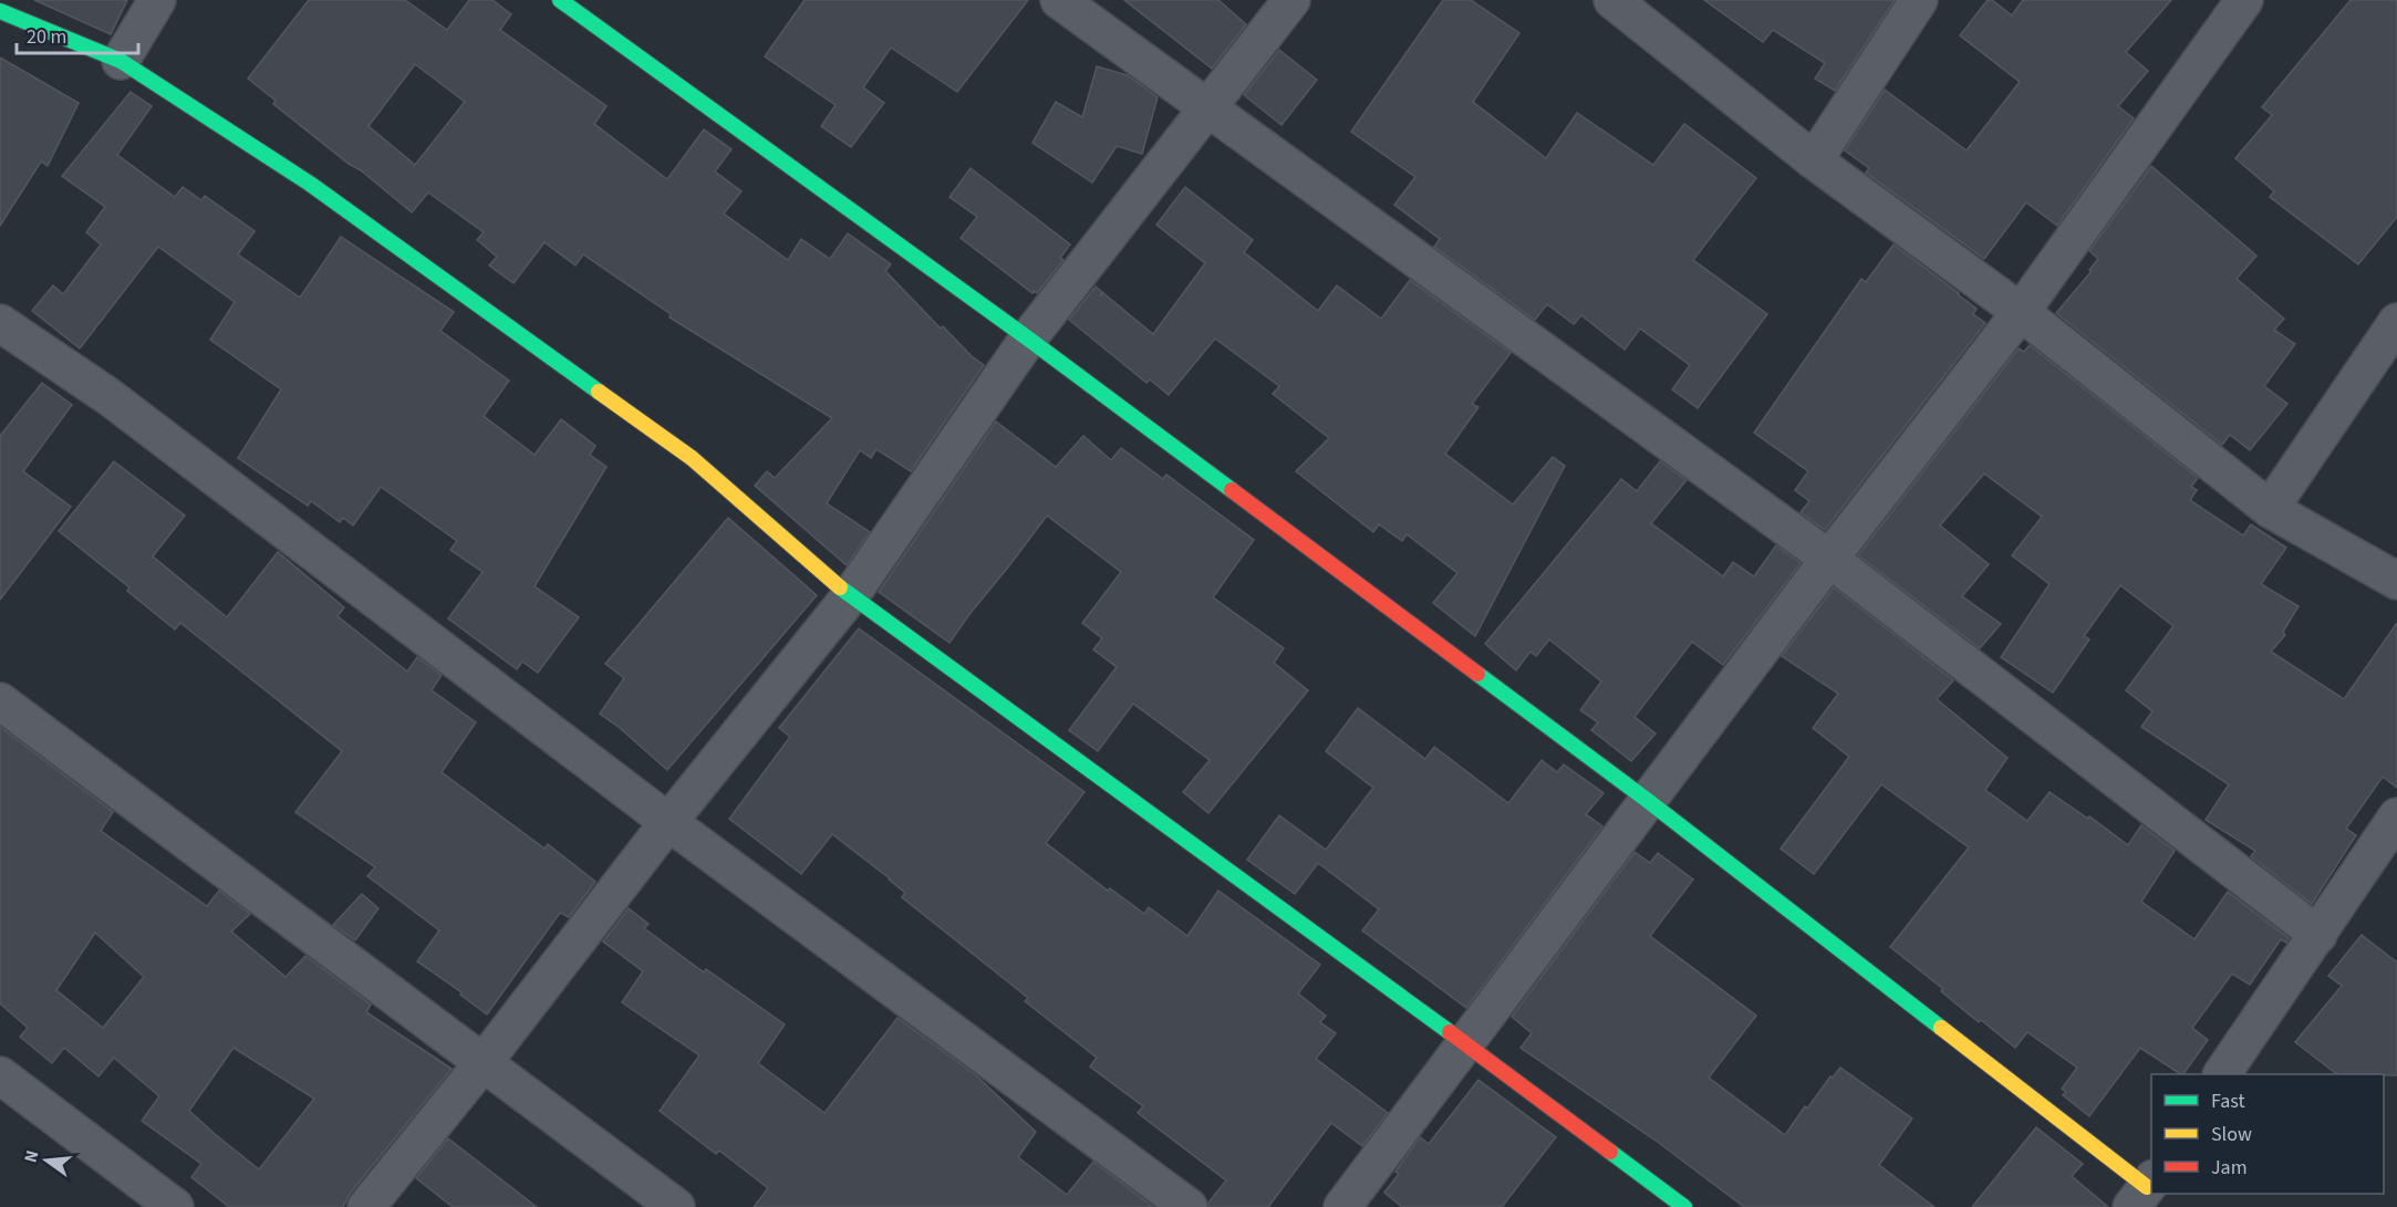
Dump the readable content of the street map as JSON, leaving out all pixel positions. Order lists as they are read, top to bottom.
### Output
{
  "legend": ["Fast", "Slow", "Jam"],
  "scale_bar": "20 m",
  "north": "left"
}
